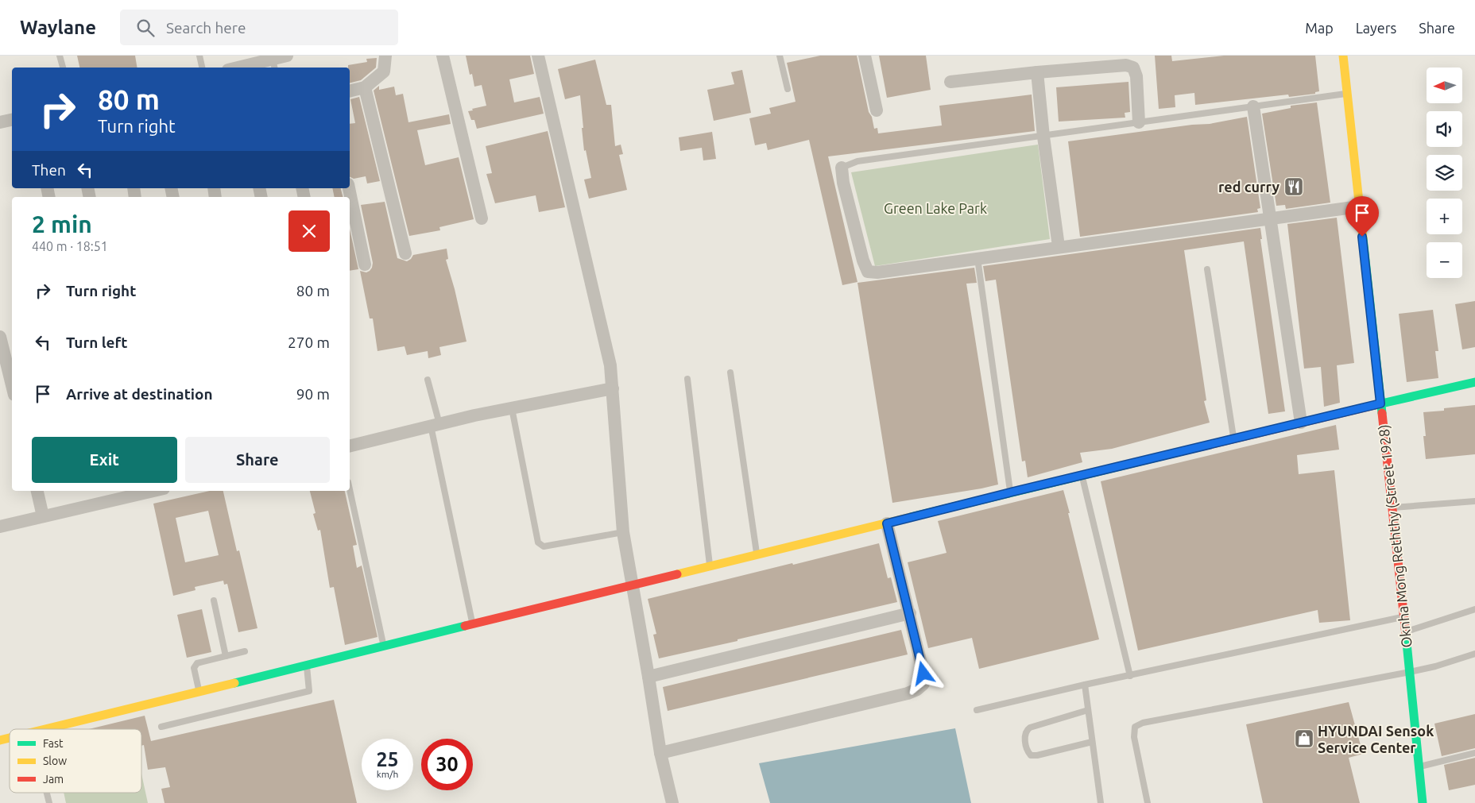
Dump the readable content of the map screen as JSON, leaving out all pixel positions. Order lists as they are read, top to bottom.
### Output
{
  "streets": {
    "street": ["Oknha Mong Reththy (Street 1928)"]
  },
  "parks": ["Green Lake Park"],
  "places": {
    "restaurant": ["red curry"],
    "shop": ["HYUNDAI Sensok Service Center"]
  },
  "legend": ["Fast", "Slow", "Jam"],
  "north": "left",
  "page": {
    "header": "Waylane",
    "search": "Search here",
    "nav": ["Map", "Layers", "Share"],
    "map_buttons": ["+", "−"],
    "turn": ["80 m", "Turn right"],
    "then": "Then",
    "heading": ["2 min", "440 m · 18:51"],
    "list": [
      {
        "name": "Turn right",
        "value": "80 m"
      },
      {
        "name": "Turn left",
        "value": "270 m"
      },
      {
        "name": "Arrive at destination",
        "value": "90 m"
      }
    ],
    "buttons": ["Exit", "Share"],
    "speed": "25 km/h",
    "limit": "30"
  }
}
